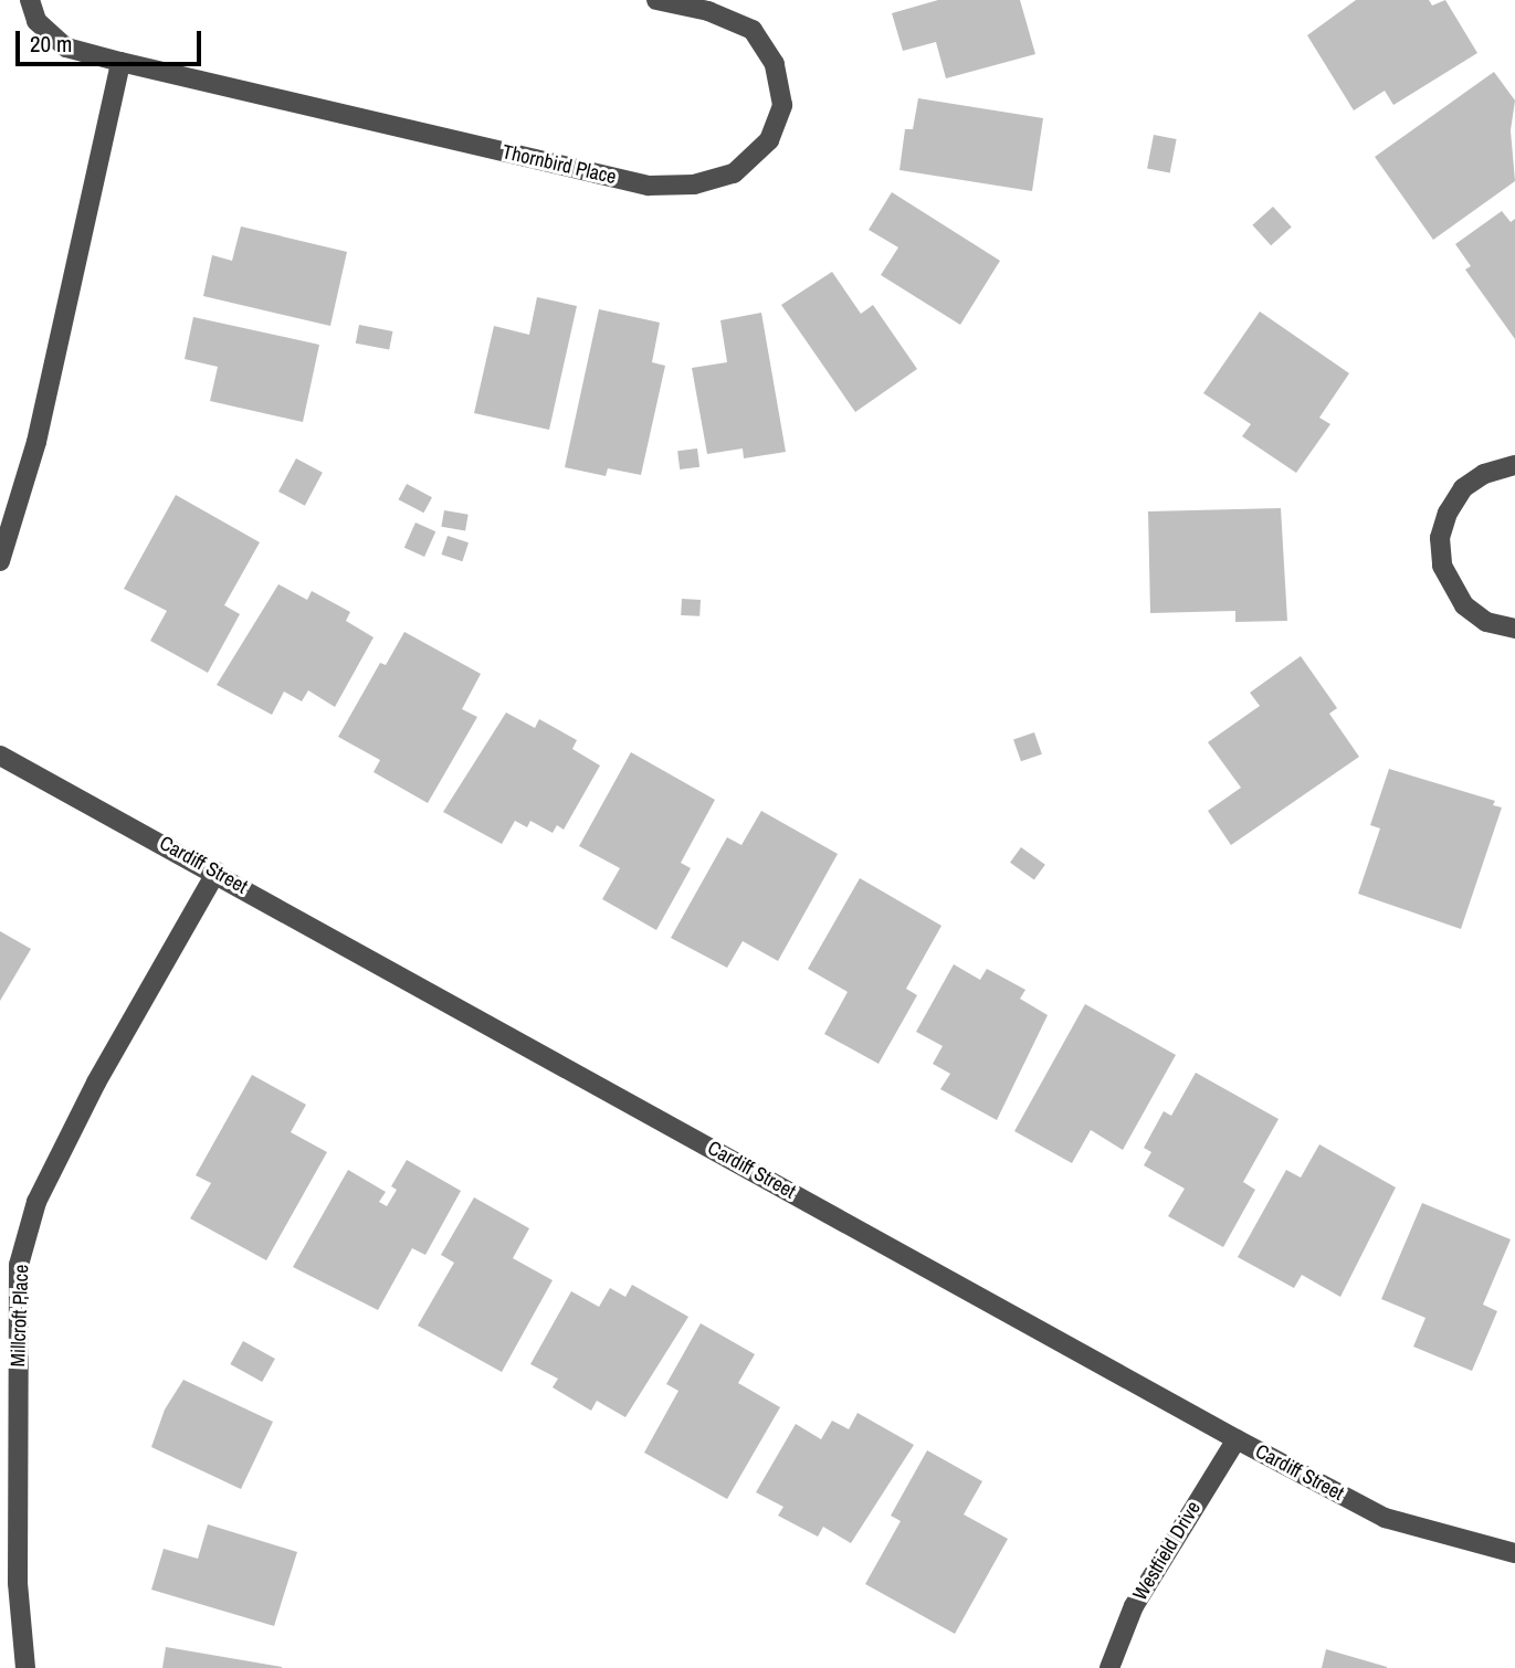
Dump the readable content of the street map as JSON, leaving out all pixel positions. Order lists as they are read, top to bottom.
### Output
{
  "streets": {
    "street": [
      "Thornbird Place",
      "Cardiff Street",
      "Millcroft Place",
      "Westfield Drive"
    ]
  },
  "crossings": [
    ["Cardiff Street", "Millcroft Place"],
    ["Cardiff Street", "Westfield Drive"]
  ],
  "scale_bar": "20 m"
}
